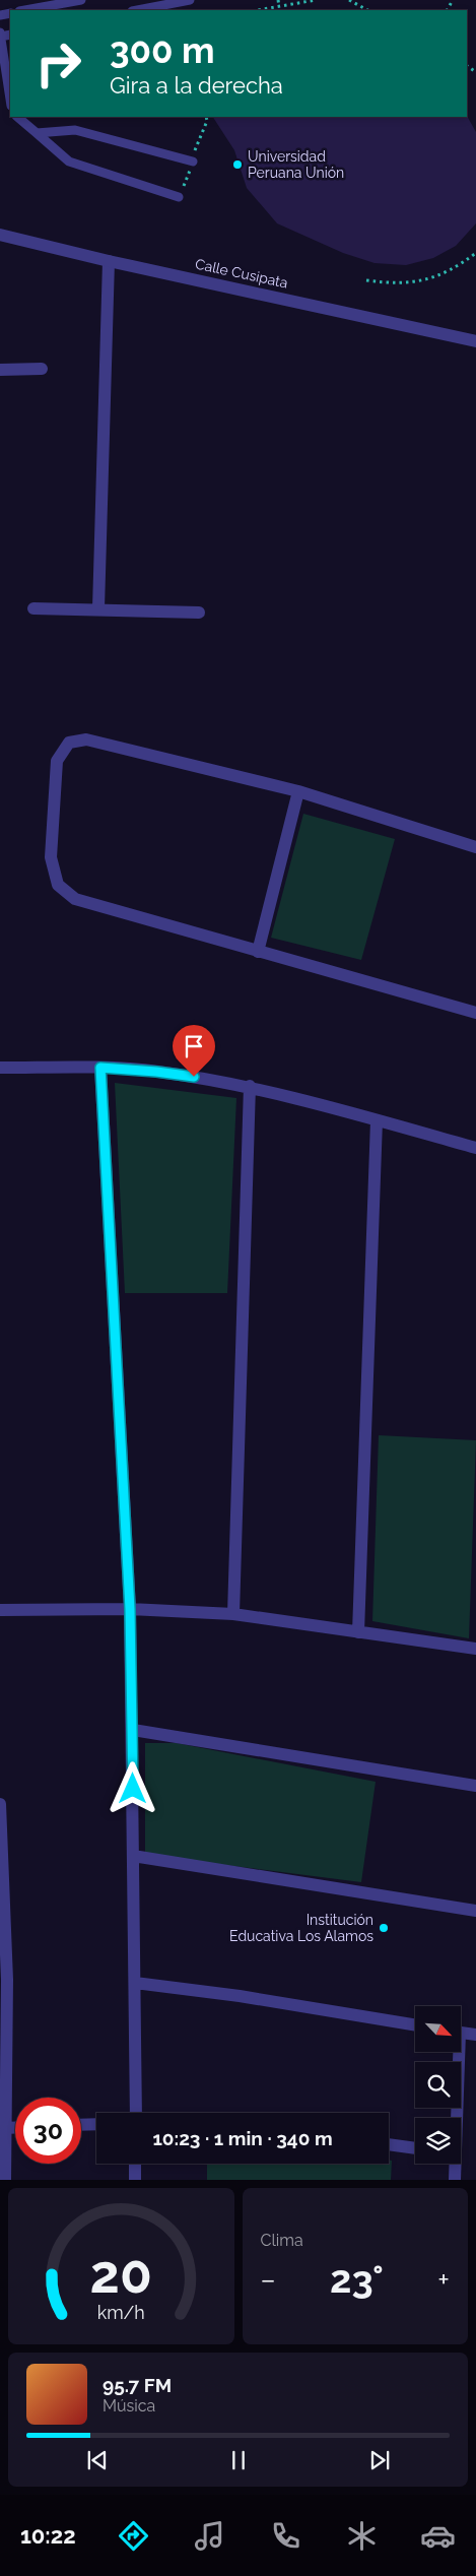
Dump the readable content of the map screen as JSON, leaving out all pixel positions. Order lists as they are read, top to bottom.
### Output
{
  "streets": {
    "street": ["Calle Cusipata"]
  },
  "places": ["Universidad Peruana Unión", "Institución Educativa Los Alamos"],
  "north": "bottom right",
  "page": {
    "turn": ["300 m", "Gira a la derecha"],
    "limit": "30",
    "trip": "10:23 · 1 min · 340 m",
    "tile": "Clima",
    "heat": ["−", "23°", "+"],
    "song": ["95.7 FM", "Música"],
    "tabs": "10:22",
    "gauge": ["20", "km/h"]
  }
}
